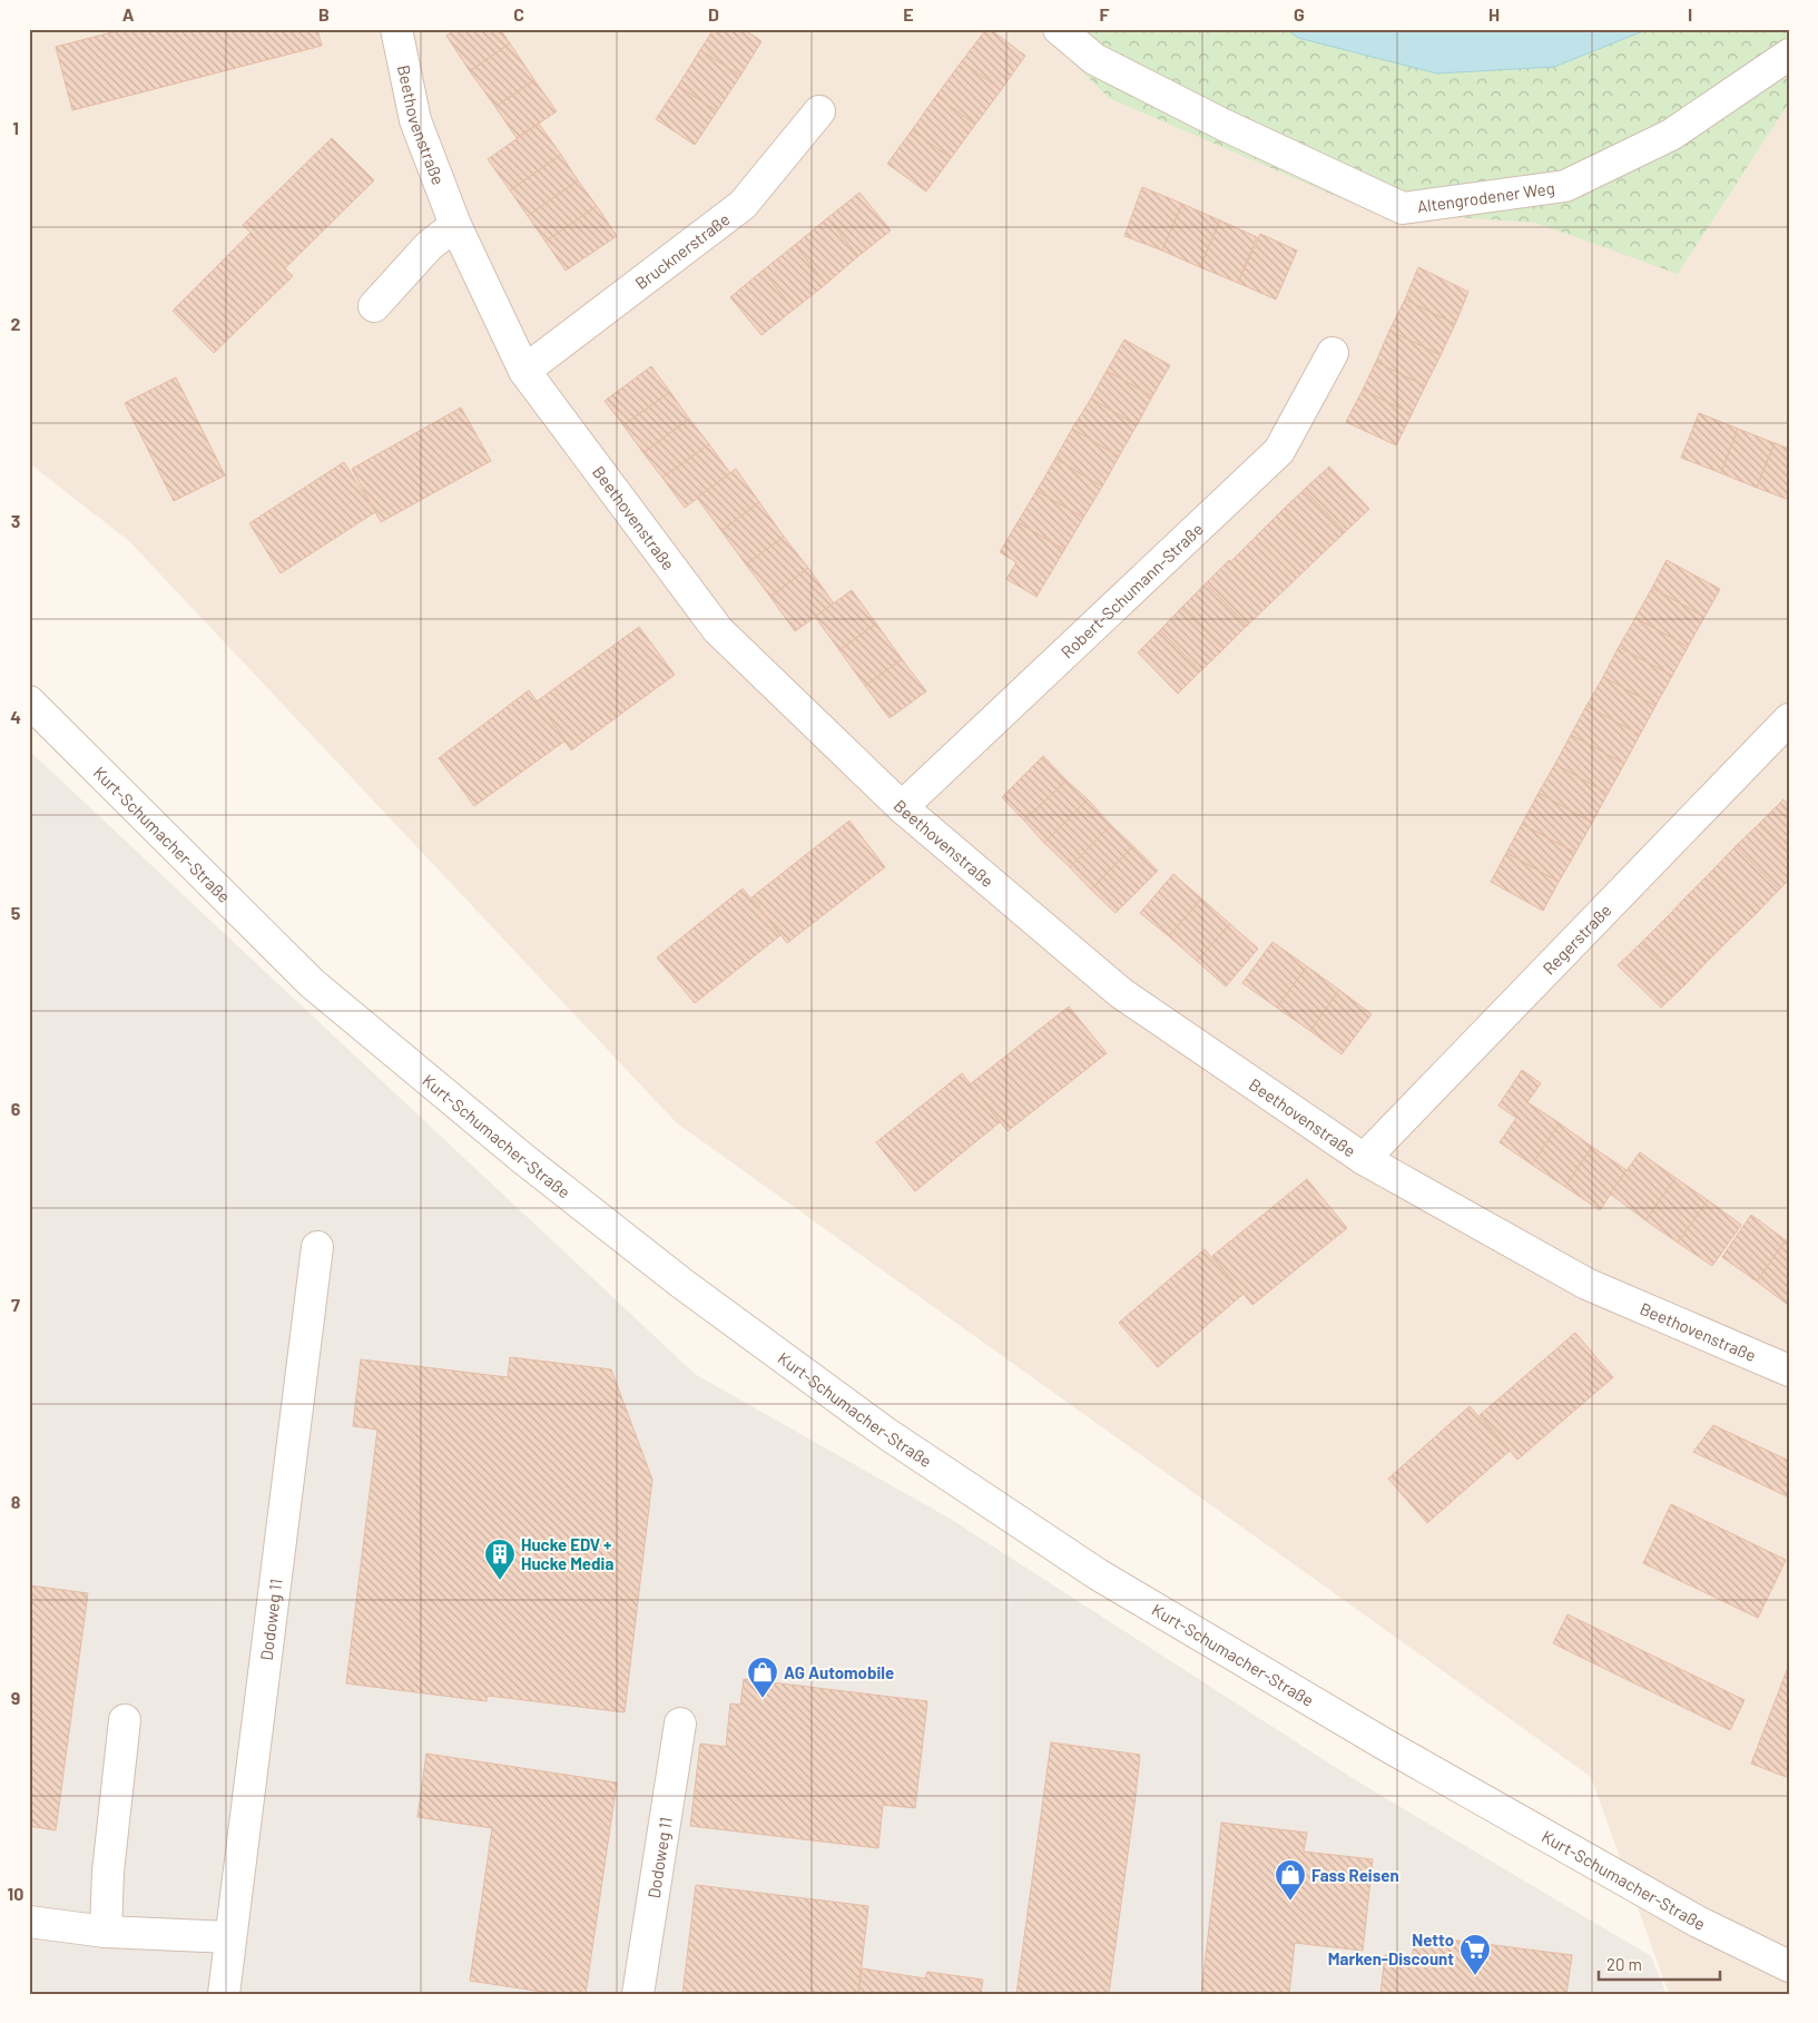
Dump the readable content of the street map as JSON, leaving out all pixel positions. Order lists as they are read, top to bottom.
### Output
{
  "streets": {
    "street": [
      "Beethovenstraße",
      "Altengrodener Weg",
      "Brucknerstraße",
      "Robert-Schumann-Straße",
      "Kurt-Schumacher-Straße",
      "Regerstraße",
      "Dodoweg 11"
    ]
  },
  "crossings": [
    ["Beethovenstraße", "Brucknerstraße"],
    ["Beethovenstraße", "Robert-Schumann-Straße"],
    ["Beethovenstraße", "Regerstraße"]
  ],
  "places": {
    "building": ["Hucke EDV + Hucke Media"],
    "shop": ["AG Automobile", "Fass Reisen"],
    "supermarket": ["Netto Marken-Discount"]
  },
  "scale_bar": "20 m",
  "grid": {
    "columns": [
      "A",
      "B",
      "C",
      "D",
      "E",
      "F",
      "G",
      "H",
      "I"
    ],
    "rows": [
      "1",
      "2",
      "3",
      "4",
      "5",
      "6",
      "7",
      "8",
      "9",
      "10"
    ]
  }
}
